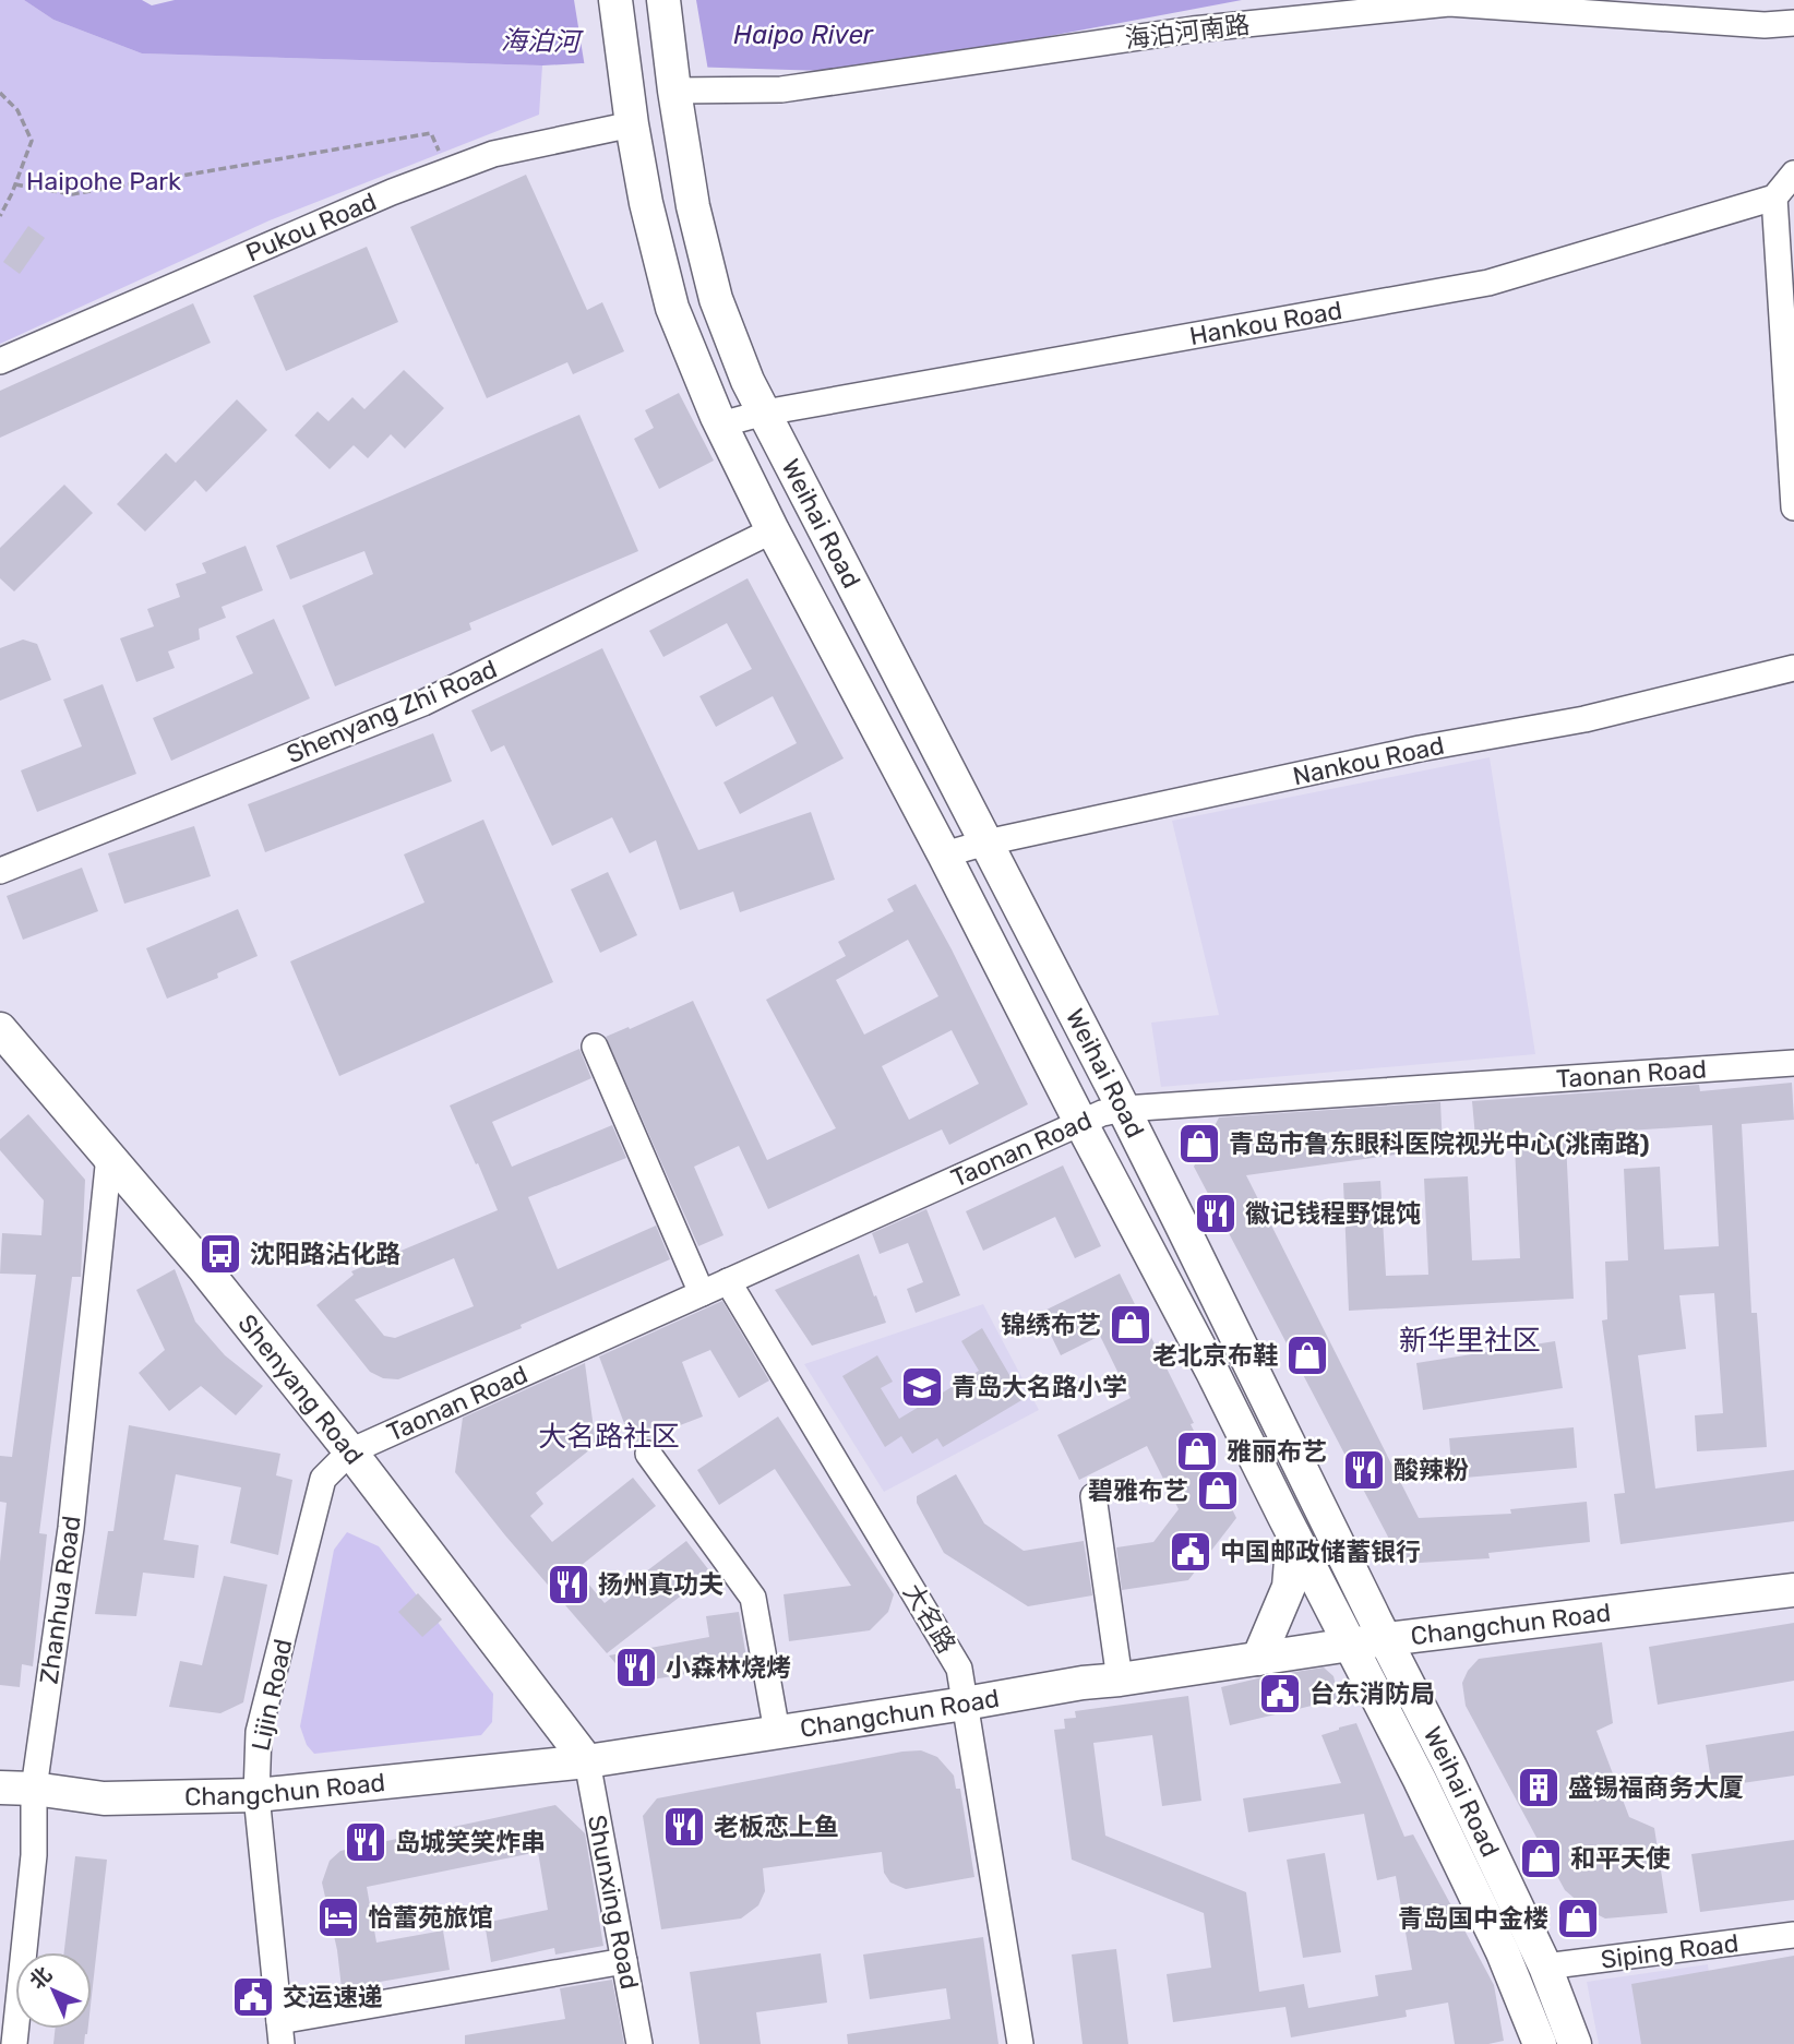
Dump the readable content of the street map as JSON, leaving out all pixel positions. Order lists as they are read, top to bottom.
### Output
{
  "streets": {
    "main road": ["Weihai Road", "Shenyang Road", "Changchun Road"],
    "street": [
      "海泊河南路",
      "Pukou Road",
      "Hankou Road",
      "Shenyang Zhi Road",
      "Nankou Road",
      "Taonan Road",
      "Zhanhua Road",
      "大名路",
      "Lijin Road",
      "Shunxing Road",
      "Siping Road"
    ]
  },
  "crossings": [
    ["海泊河南路", "Weihai Road"],
    ["Pukou Road", "Weihai Road"],
    ["Hankou Road", "Weihai Road"],
    ["Weihai Road", "Shenyang Zhi Road"],
    ["Weihai Road", "Nankou Road"],
    ["Weihai Road", "Taonan Road"],
    ["Weihai Road", "Changchun Road"],
    ["Weihai Road", "Siping Road"],
    ["Taonan Road", "Shenyang Road"],
    ["Taonan Road", "大名路"],
    ["Taonan Road", "Lijin Road"],
    ["Shenyang Road", "Zhanhua Road"],
    ["Shenyang Road", "Changchun Road"],
    ["Shenyang Road", "Lijin Road"],
    ["Shenyang Road", "Shunxing Road"],
    ["Zhanhua Road", "Changchun Road"],
    ["大名路", "Changchun Road"],
    ["Changchun Road", "Lijin Road"],
    ["Changchun Road", "Shunxing Road"]
  ],
  "districts": ["新华里社区", "大名路社区"],
  "water": ["Haipo River", "海泊河"],
  "parks": ["Haipohe Park"],
  "places": {
    "shop": [
      "青岛市鲁东眼科医院视光中心(洮南路)",
      "锦绣布艺",
      "老北京布鞋",
      "雅丽布艺",
      "碧雅布艺",
      "和平天使",
      "青岛国中金楼"
    ],
    "restaurant": [
      "徽记钱程野馄饨",
      "酸辣粉",
      "扬州真功夫",
      "小森林烧烤",
      "老板恋上鱼",
      "岛城笑笑炸串"
    ],
    "bus stop": ["沈阳路沾化路"],
    "school or university": ["青岛大名路小学"],
    "public building": ["中国邮政储蓄银行", "台东消防局", "交运速递"],
    "building": ["盛锡福商务大厦"],
    "hotel": ["恰蕾苑旅馆"]
  },
  "north": "top left"
}
